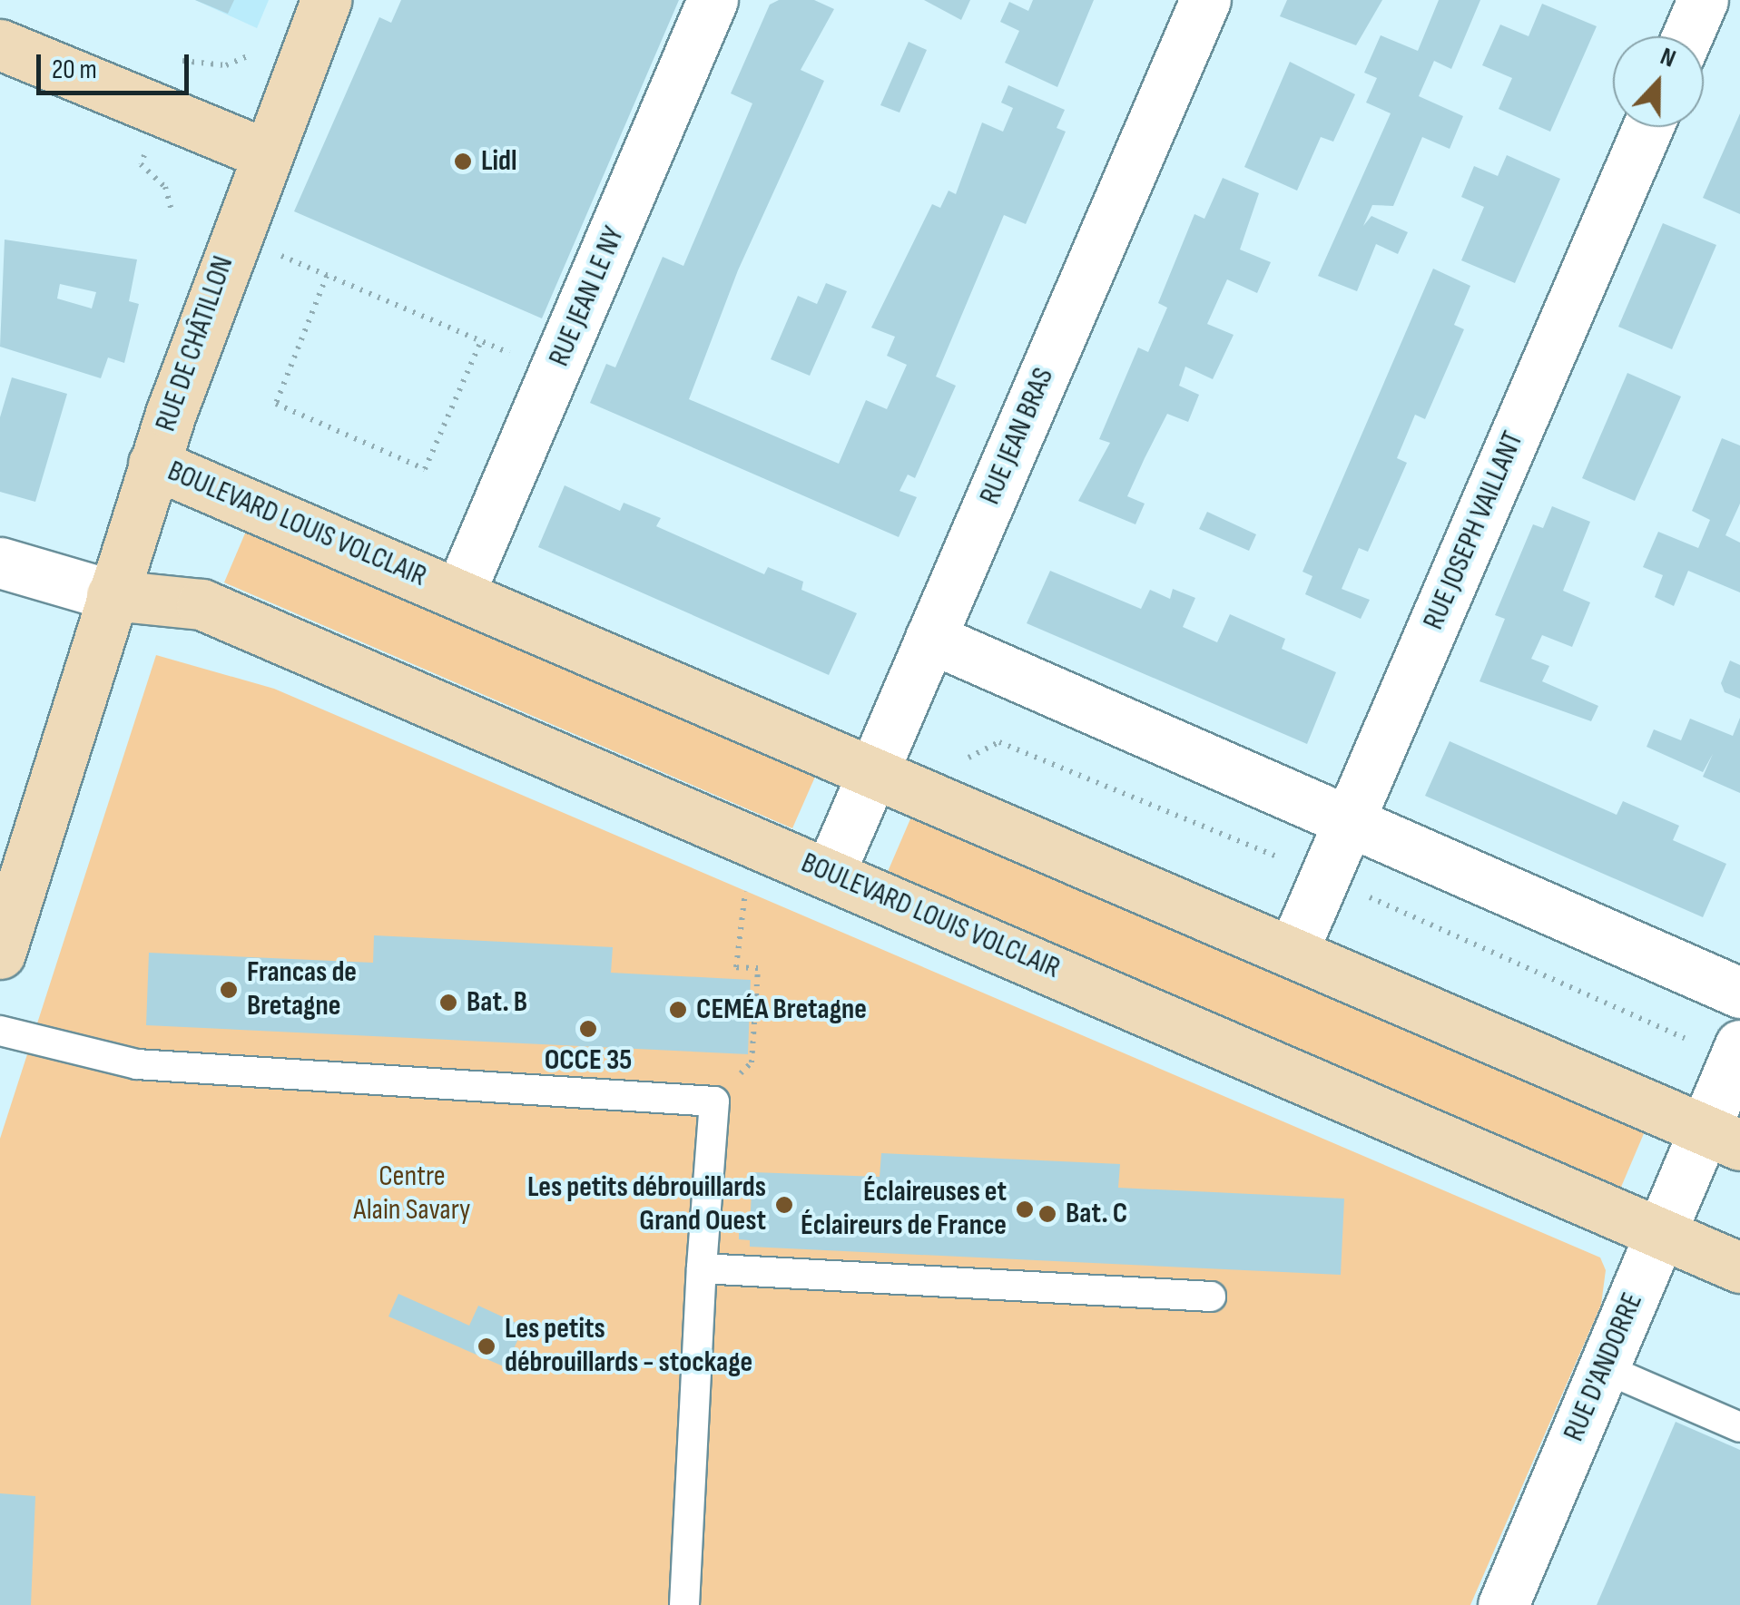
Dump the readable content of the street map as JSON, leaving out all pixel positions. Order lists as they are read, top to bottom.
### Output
{
  "streets": {
    "street": [
      "RUE JEAN LE NY",
      "RUE DE CHÂTILLON",
      "RUE JEAN BRAS",
      "BOULEVARD LOUIS VOLCLAIR",
      "RUE JOSEPH VAILLANT",
      "RUE D'ANDORRE"
    ]
  },
  "crossings": [
    ["RUE JEAN LE NY", "BOULEVARD LOUIS VOLCLAIR"],
    ["RUE DE CHÂTILLON", "BOULEVARD LOUIS VOLCLAIR"],
    ["RUE JEAN BRAS", "BOULEVARD LOUIS VOLCLAIR"],
    ["BOULEVARD LOUIS VOLCLAIR", "RUE JOSEPH VAILLANT"],
    ["BOULEVARD LOUIS VOLCLAIR", "RUE D'ANDORRE"]
  ],
  "parks": ["Centre Alain Savary"],
  "places": [
    "Lidl",
    "Francas de Bretagne",
    "Bat. B",
    "CEMÉA Bretagne",
    "OCCE 35",
    "Les petits débrouillards Grand Ouest",
    "Éclaireuses et Éclaireurs de France",
    "Bat. C",
    "Les petits débrouillards - stockage"
  ],
  "scale_bar": "20 m",
  "north": "top"
}
